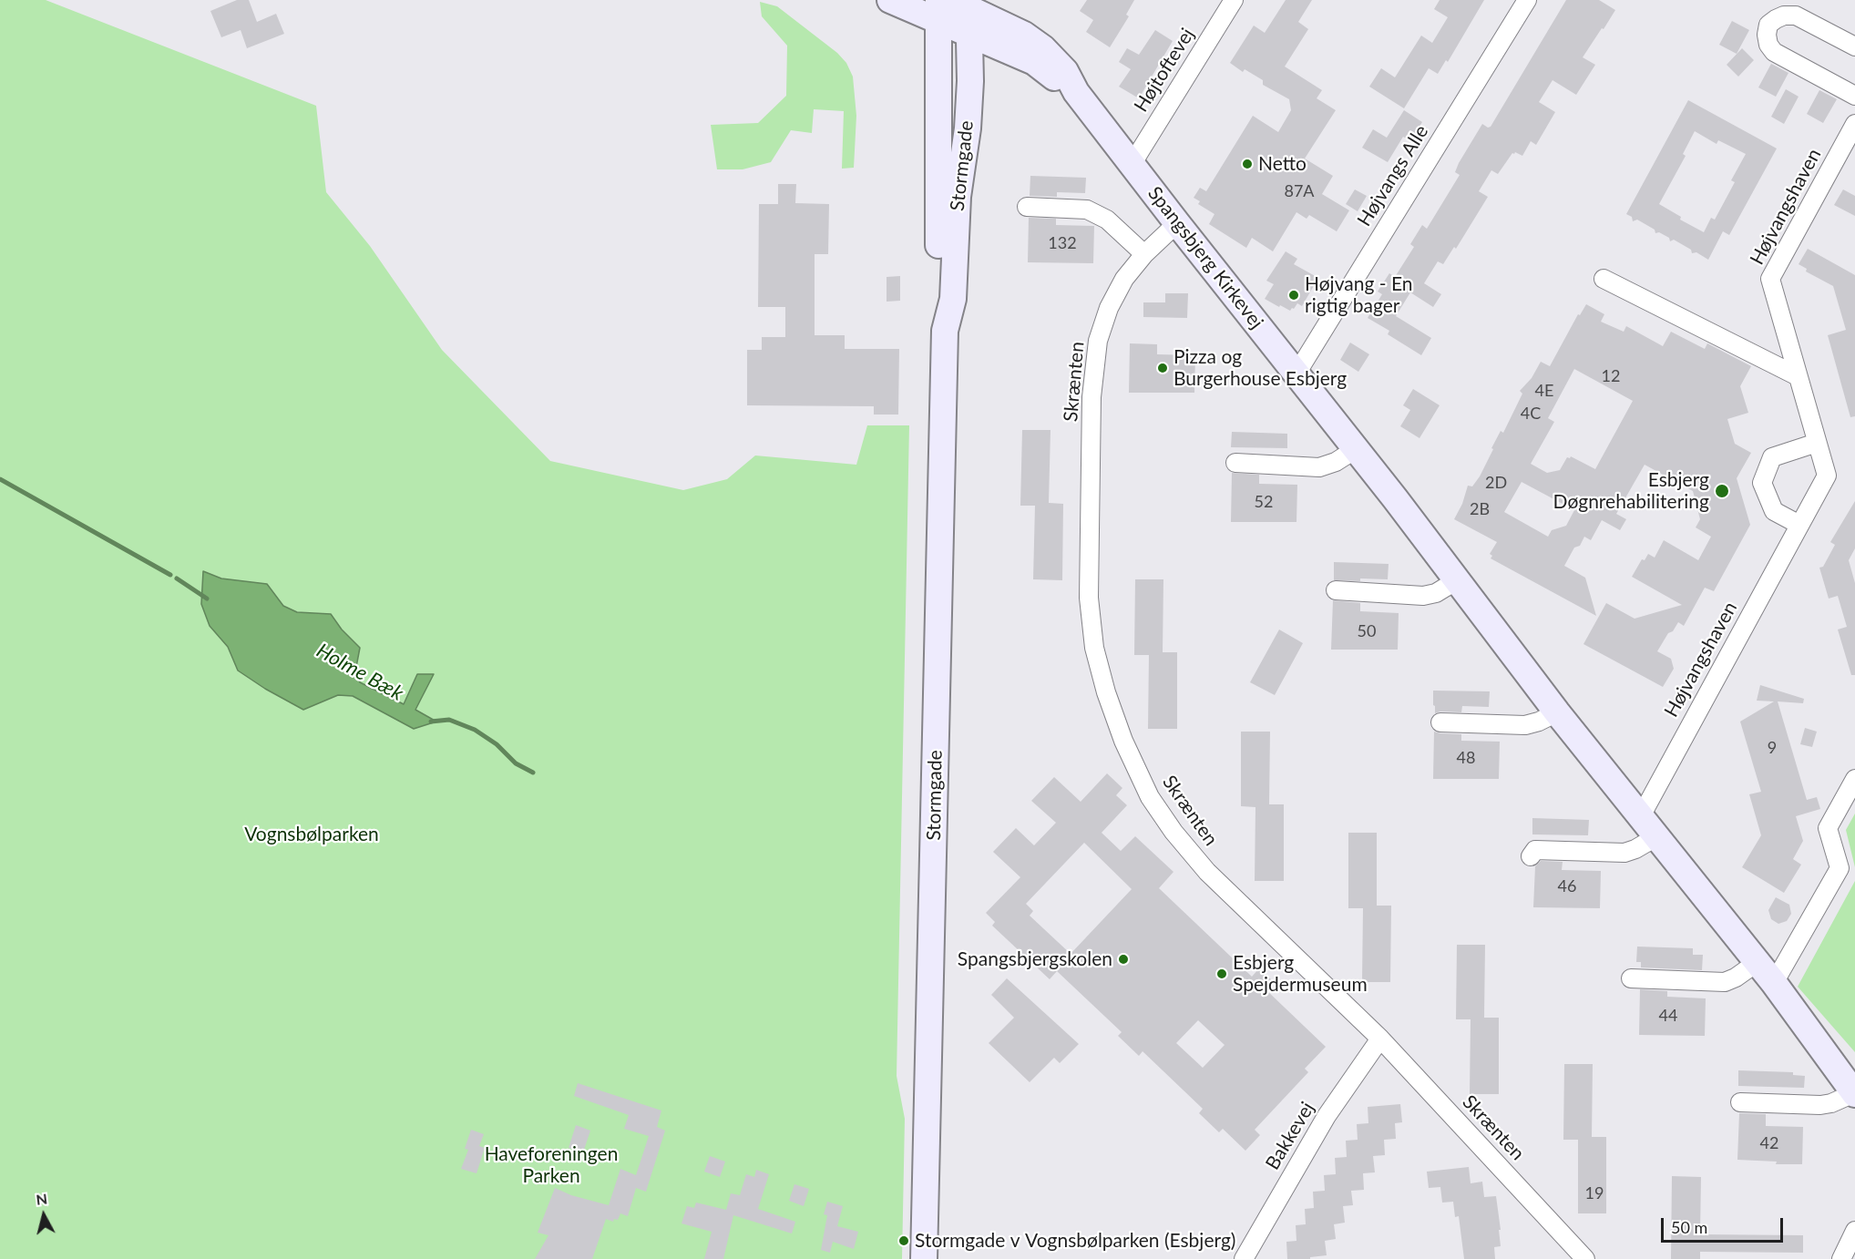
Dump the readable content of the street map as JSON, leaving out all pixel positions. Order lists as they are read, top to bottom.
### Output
{
  "streets": {
    "street": [
      "Højtoftevej",
      "Stormgade",
      "Højvangs Alle",
      "Højvangshaven",
      "Spangsbjerg Kirkevej",
      "Skrænten",
      "Bakkevej"
    ]
  },
  "crossings": [
    ["Højtoftevej", "Spangsbjerg Kirkevej"],
    ["Stormgade", "Spangsbjerg Kirkevej"],
    ["Højvangs Alle", "Spangsbjerg Kirkevej"],
    ["Højvangshaven", "Spangsbjerg Kirkevej"],
    ["Spangsbjerg Kirkevej", "Skrænten"],
    ["Skrænten", "Bakkevej"]
  ],
  "water": ["Holme Bæk"],
  "parks": ["Vognsbølparken", "Haveforeningen Parken"],
  "places": [
    "Netto",
    "Højvang - En rigtig bager",
    "Pizza og Burgerhouse Esbjerg",
    "Esbjerg Døgnrehabilitering",
    "Spangsbjergskolen",
    "Esbjerg Spejdermuseum",
    "Stormgade v Vognsbølparken (Esbjerg)"
  ],
  "house_numbers": [
    "87A",
    "132",
    "12",
    "4E",
    "4C",
    "2D",
    "52",
    "2B",
    "50",
    "9",
    "48",
    "46",
    "44",
    "42",
    "19"
  ],
  "scale_bar": "50 m",
  "north": "top"
}
